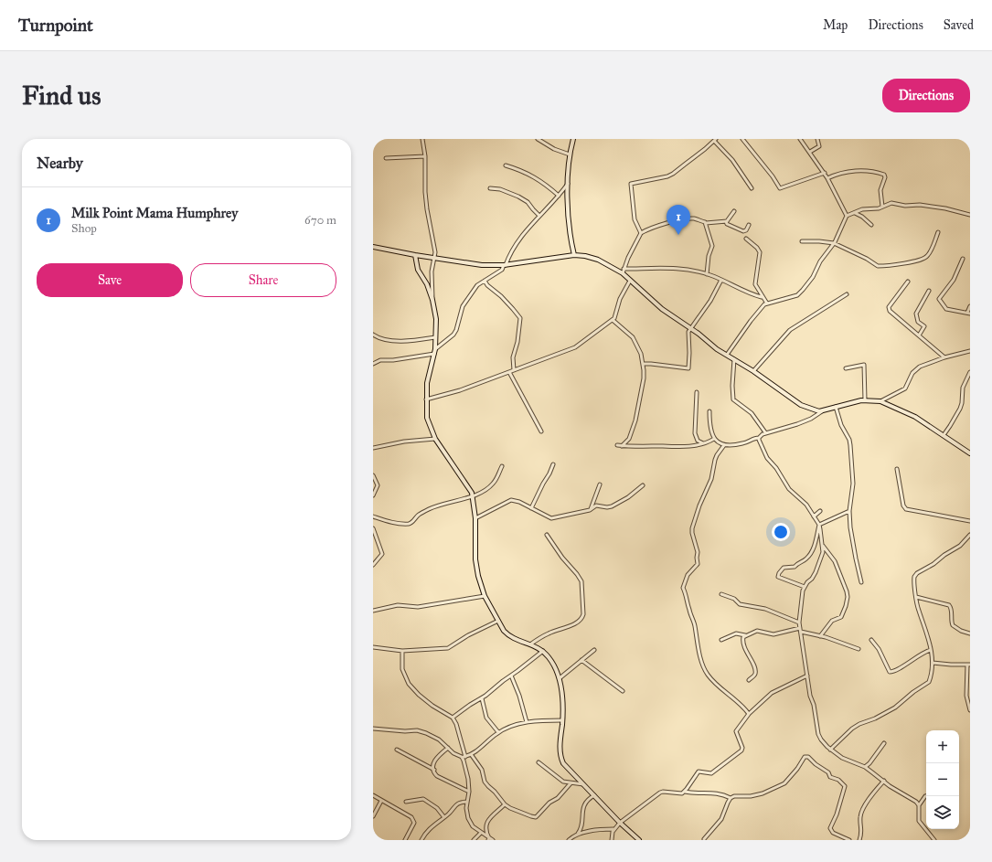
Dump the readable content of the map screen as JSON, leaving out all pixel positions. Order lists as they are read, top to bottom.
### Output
{
  "page": {
    "header": "Turnpoint",
    "nav": ["Map", "Directions", "Saved"],
    "buttons": [
      "Directions",
      ["Save", "Share"]
    ],
    "title": "Find us",
    "heading": "Nearby",
    "list": [
      {
        "mark": "1",
        "name": "Milk Point Mama Humphrey",
        "note": "Shop",
        "value": "670 m"
      }
    ],
    "pins": "1",
    "map_buttons": ["+", "−"]
  }
}
